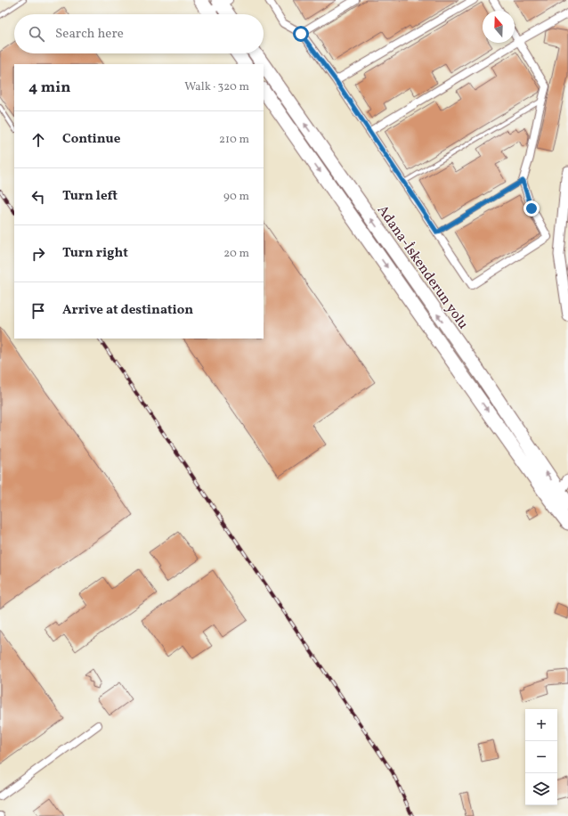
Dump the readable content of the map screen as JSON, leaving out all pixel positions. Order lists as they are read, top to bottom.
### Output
{
  "streets": {
    "highway": ["Adana-İskenderun yolu"]
  },
  "north": "top",
  "page": {
    "search": "Search here",
    "heading": ["4 min", "Walk · 320 m"],
    "list": [
      ["Continue", "210 m"],
      ["Turn left", "90 m"],
      ["Turn right", "20 m"],
      "Arrive at destination"
    ],
    "map_buttons": ["+", "−"]
  }
}
